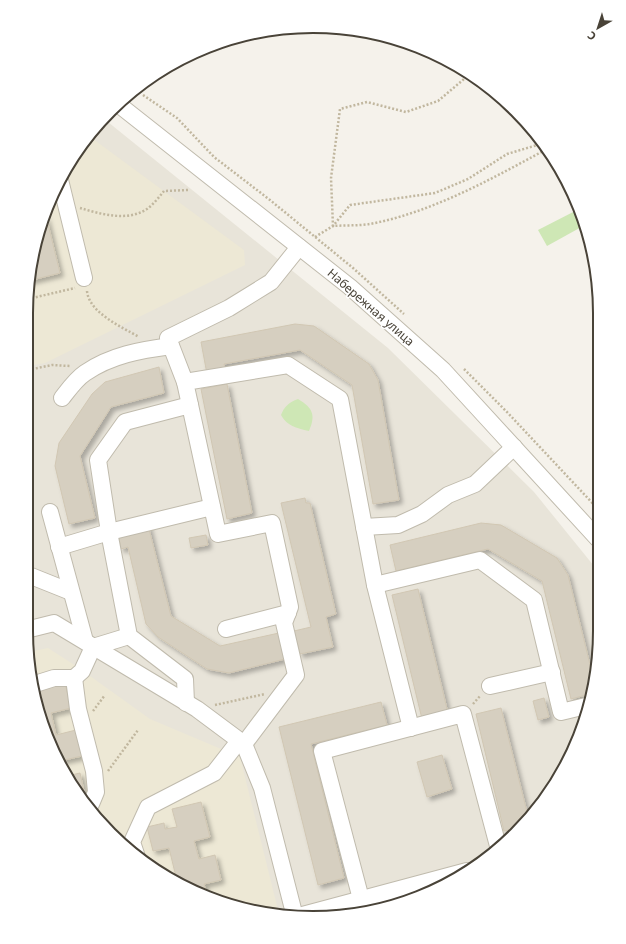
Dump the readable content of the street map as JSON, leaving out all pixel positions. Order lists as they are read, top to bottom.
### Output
{
  "streets": {
    "street": ["Набережная улица"]
  },
  "north": "bottom left"
}
